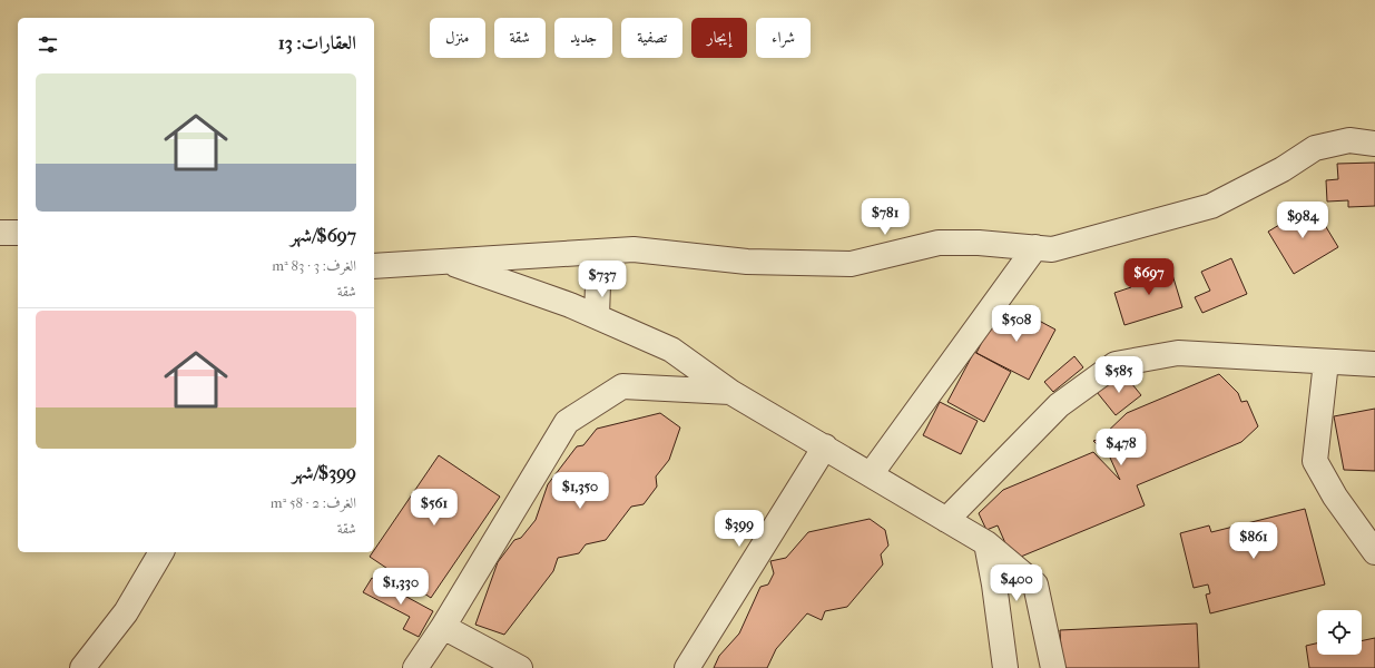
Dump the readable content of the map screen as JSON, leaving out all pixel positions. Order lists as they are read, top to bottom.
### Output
{
  "page": {
    "chip": [
      "شراء",
      "إيجار",
      "تصفية",
      "جديد",
      "شقة",
      "منزل"
    ],
    "heading": "العقارات: 13",
    "list": [
      {
        "name": "$697/شهر",
        "note": "الغرف: 3 · 83 m² · شقة"
      },
      {
        "name": "$399/شهر",
        "note": "الغرف: 2 · 58 m² · شقة"
      }
    ],
    "price": [
      "$781",
      "$984",
      "$697",
      "$737",
      "$508",
      "$585",
      "$478",
      "$1,350",
      "$561",
      "$399",
      "$861",
      "$400",
      "$1,330"
    ]
  }
}
